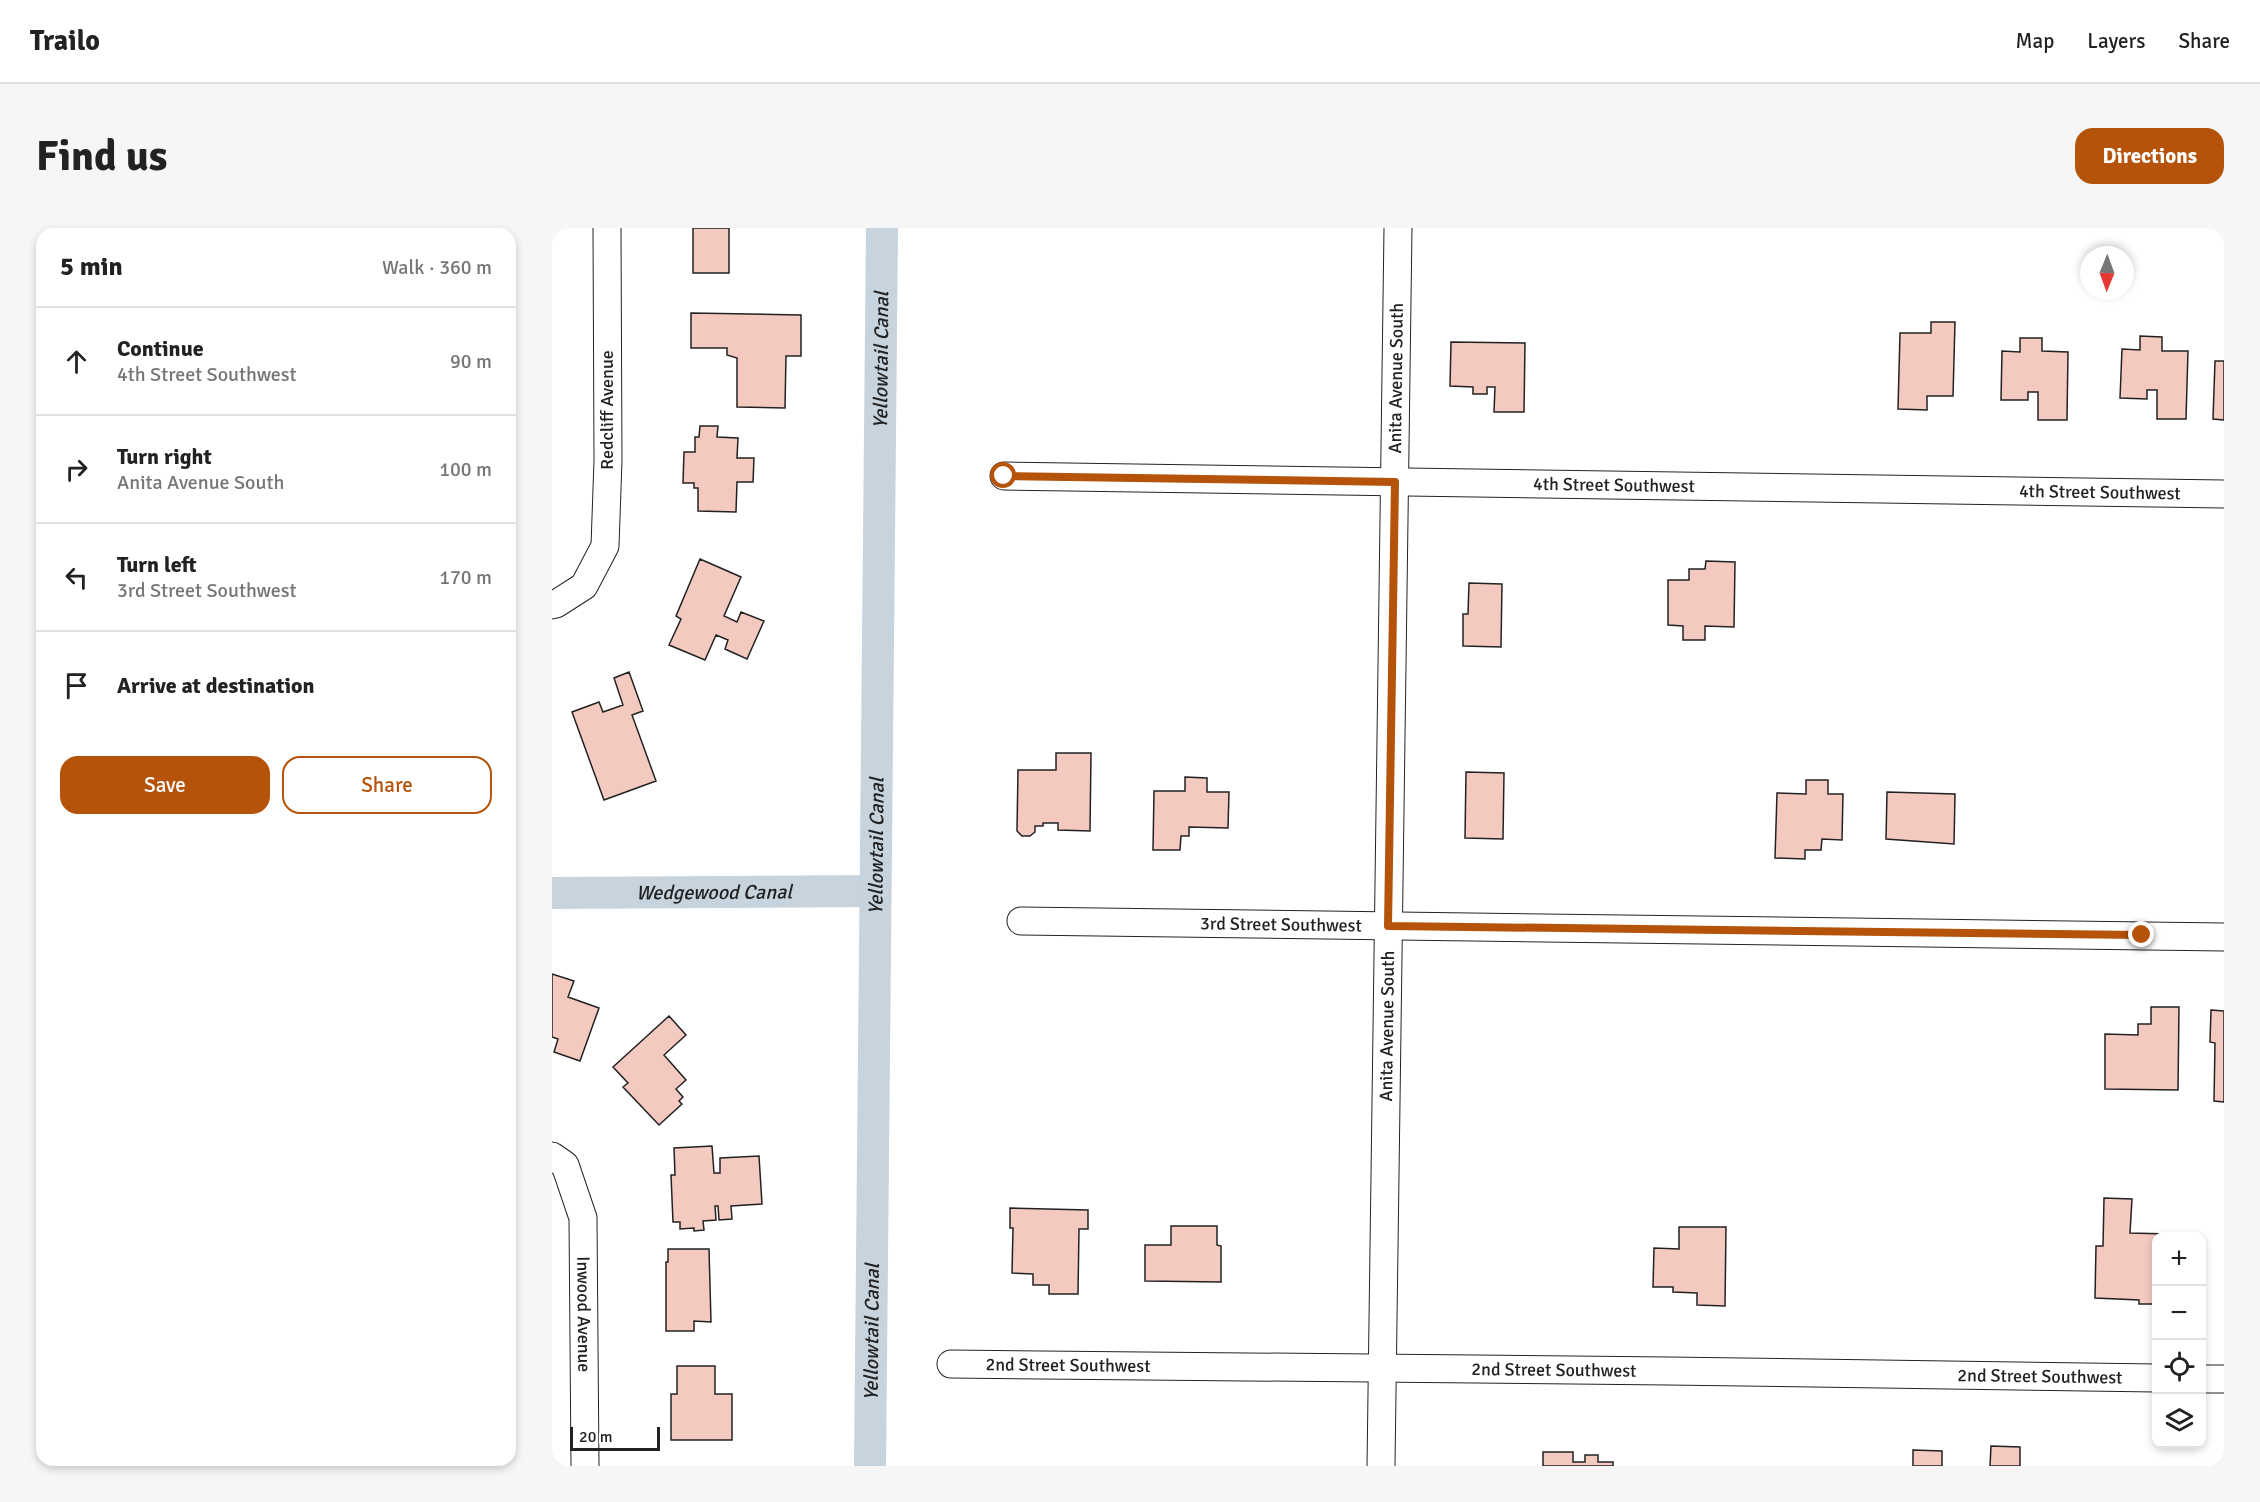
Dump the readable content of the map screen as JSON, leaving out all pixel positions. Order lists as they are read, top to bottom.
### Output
{
  "streets": {
    "street": [
      "Anita Avenue South",
      "Redcliff Avenue",
      "4th Street Southwest",
      "3rd Street Southwest",
      "Inwood Avenue",
      "2nd Street Southwest"
    ]
  },
  "crossings": [
    ["Anita Avenue South", "4th Street Southwest"],
    ["Anita Avenue South", "3rd Street Southwest"],
    ["Anita Avenue South", "2nd Street Southwest"]
  ],
  "water": ["Yellowtail Canal", "Wedgewood Canal"],
  "scale_bar": "20 m",
  "north": "bottom",
  "page": {
    "header": "Trailo",
    "nav": ["Map", "Layers", "Share"],
    "buttons": [
      "Directions",
      ["Save", "Share"]
    ],
    "title": "Find us",
    "heading": ["5 min", "Walk · 360 m"],
    "list": [
      ["Continue", "4th Street Southwest", "90 m"],
      ["Turn right", "Anita Avenue South", "100 m"],
      ["Turn left", "3rd Street Southwest", "170 m"],
      "Arrive at destination"
    ],
    "map_buttons": ["+", "−"],
    "scale": "20 m"
  }
}
